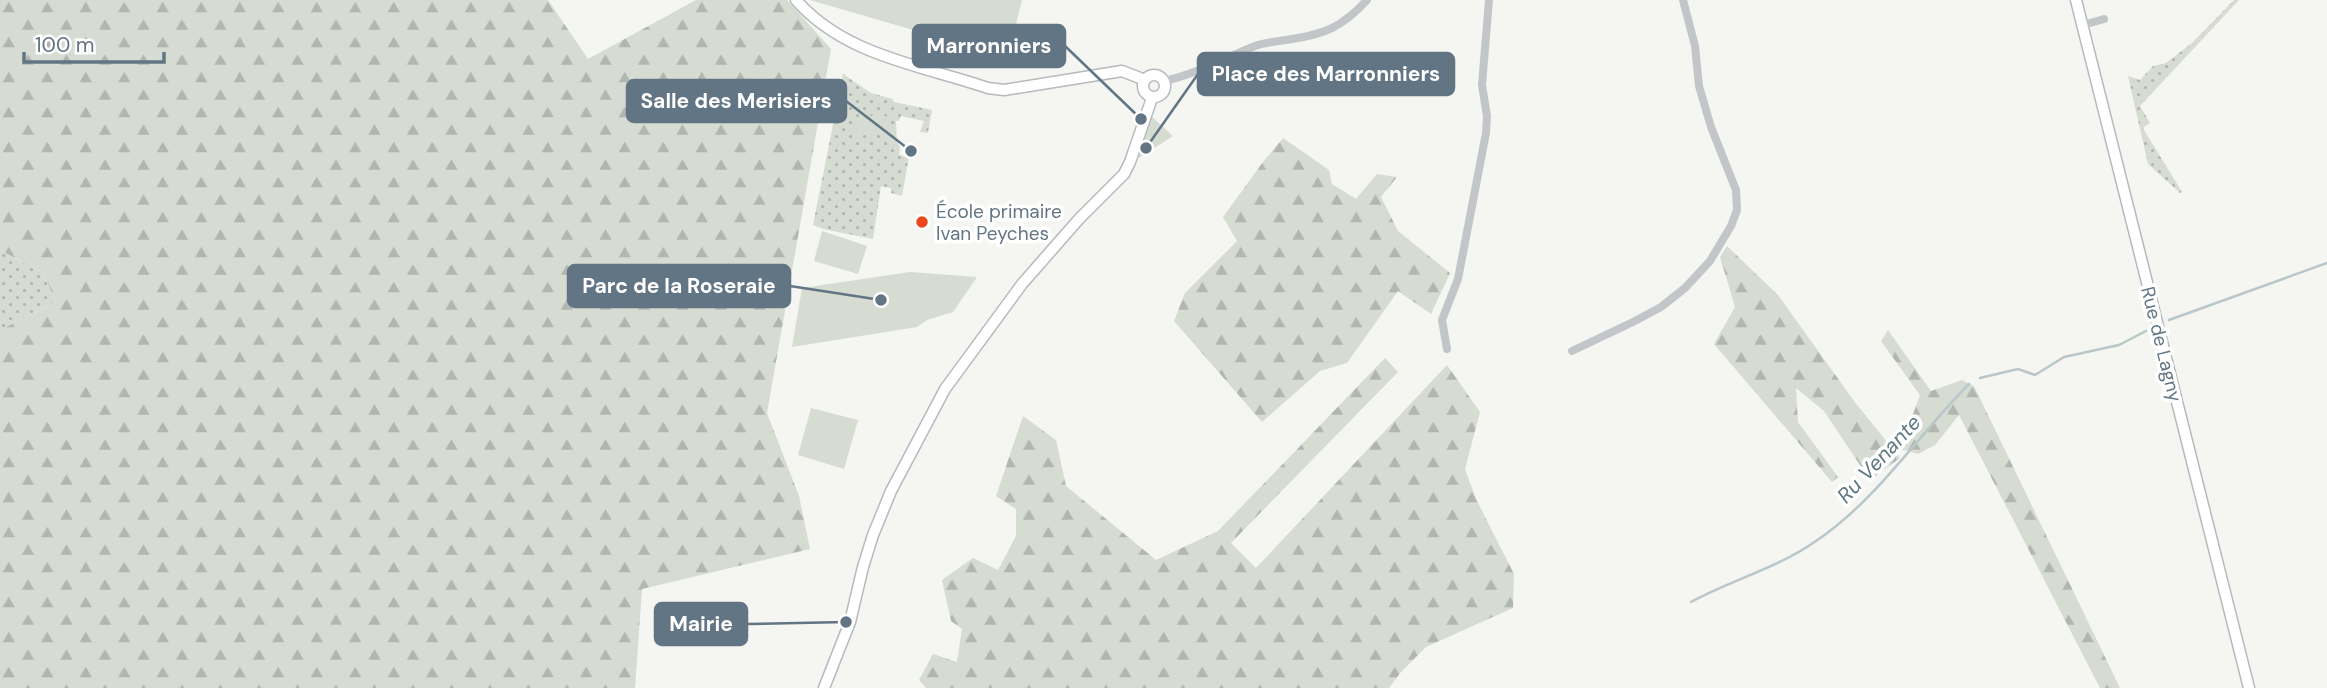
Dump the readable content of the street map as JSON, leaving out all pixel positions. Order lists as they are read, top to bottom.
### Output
{
  "streets": {
    "street": ["Rue de Lagny"]
  },
  "water": ["Ru Venante"],
  "places": [
    "Marronniers",
    "Place des Marronniers",
    "Salle des Merisiers",
    "École primaire Ivan Peyches",
    "Parc de la Roseraie",
    "Mairie"
  ],
  "scale_bar": "100 m"
}
